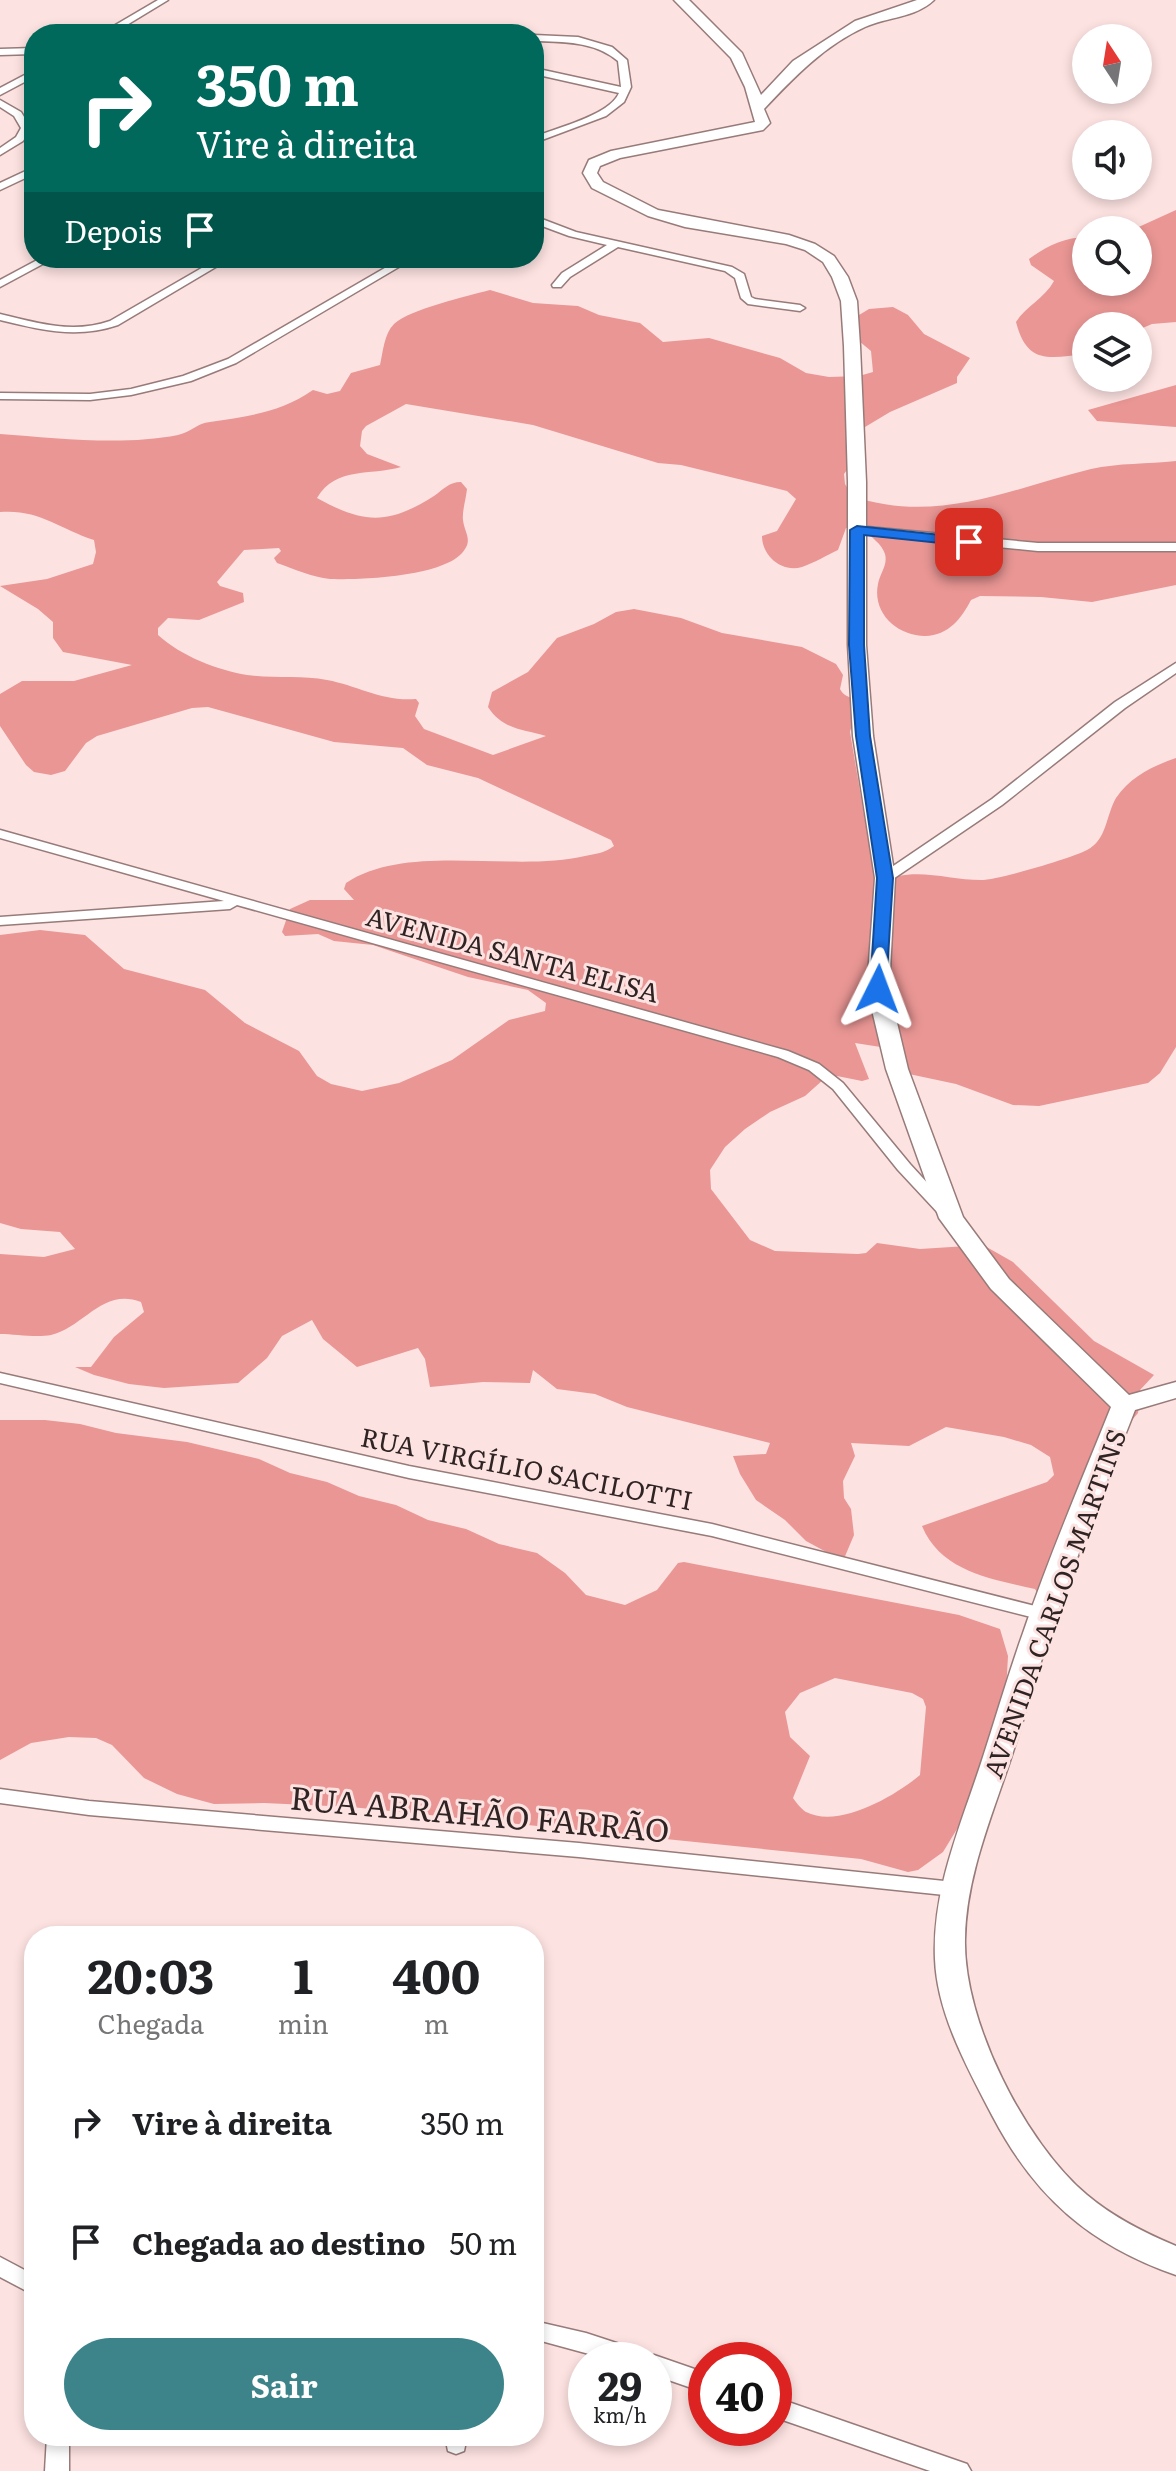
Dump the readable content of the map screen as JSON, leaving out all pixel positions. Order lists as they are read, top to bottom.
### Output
{
  "streets": {
    "street": [
      "AVENIDA SANTA ELISA",
      "RUA VIRGÍLIO SACILOTTI",
      "AVENIDA CARLOS MARTINS",
      "RUA ABRAHÃO FARRÃO"
    ]
  },
  "crossings": [
    ["AVENIDA SANTA ELISA", "AVENIDA CARLOS MARTINS"],
    ["RUA VIRGÍLIO SACILOTTI", "AVENIDA CARLOS MARTINS"],
    ["AVENIDA CARLOS MARTINS", "RUA ABRAHÃO FARRÃO"]
  ],
  "north": "top",
  "page": {
    "turn": ["350 m", "Vire à direita"],
    "then": "Depois",
    "eta": [
      "20:03",
      "Chegada",
      "1",
      "min",
      "400",
      "m"
    ],
    "list": [
      {
        "name": "Vire à direita",
        "value": "350 m"
      },
      {
        "name": "Chegada ao destino",
        "value": "50 m"
      }
    ],
    "buttons": "Sair",
    "speed": "29 km/h",
    "limit": "40"
  }
}
